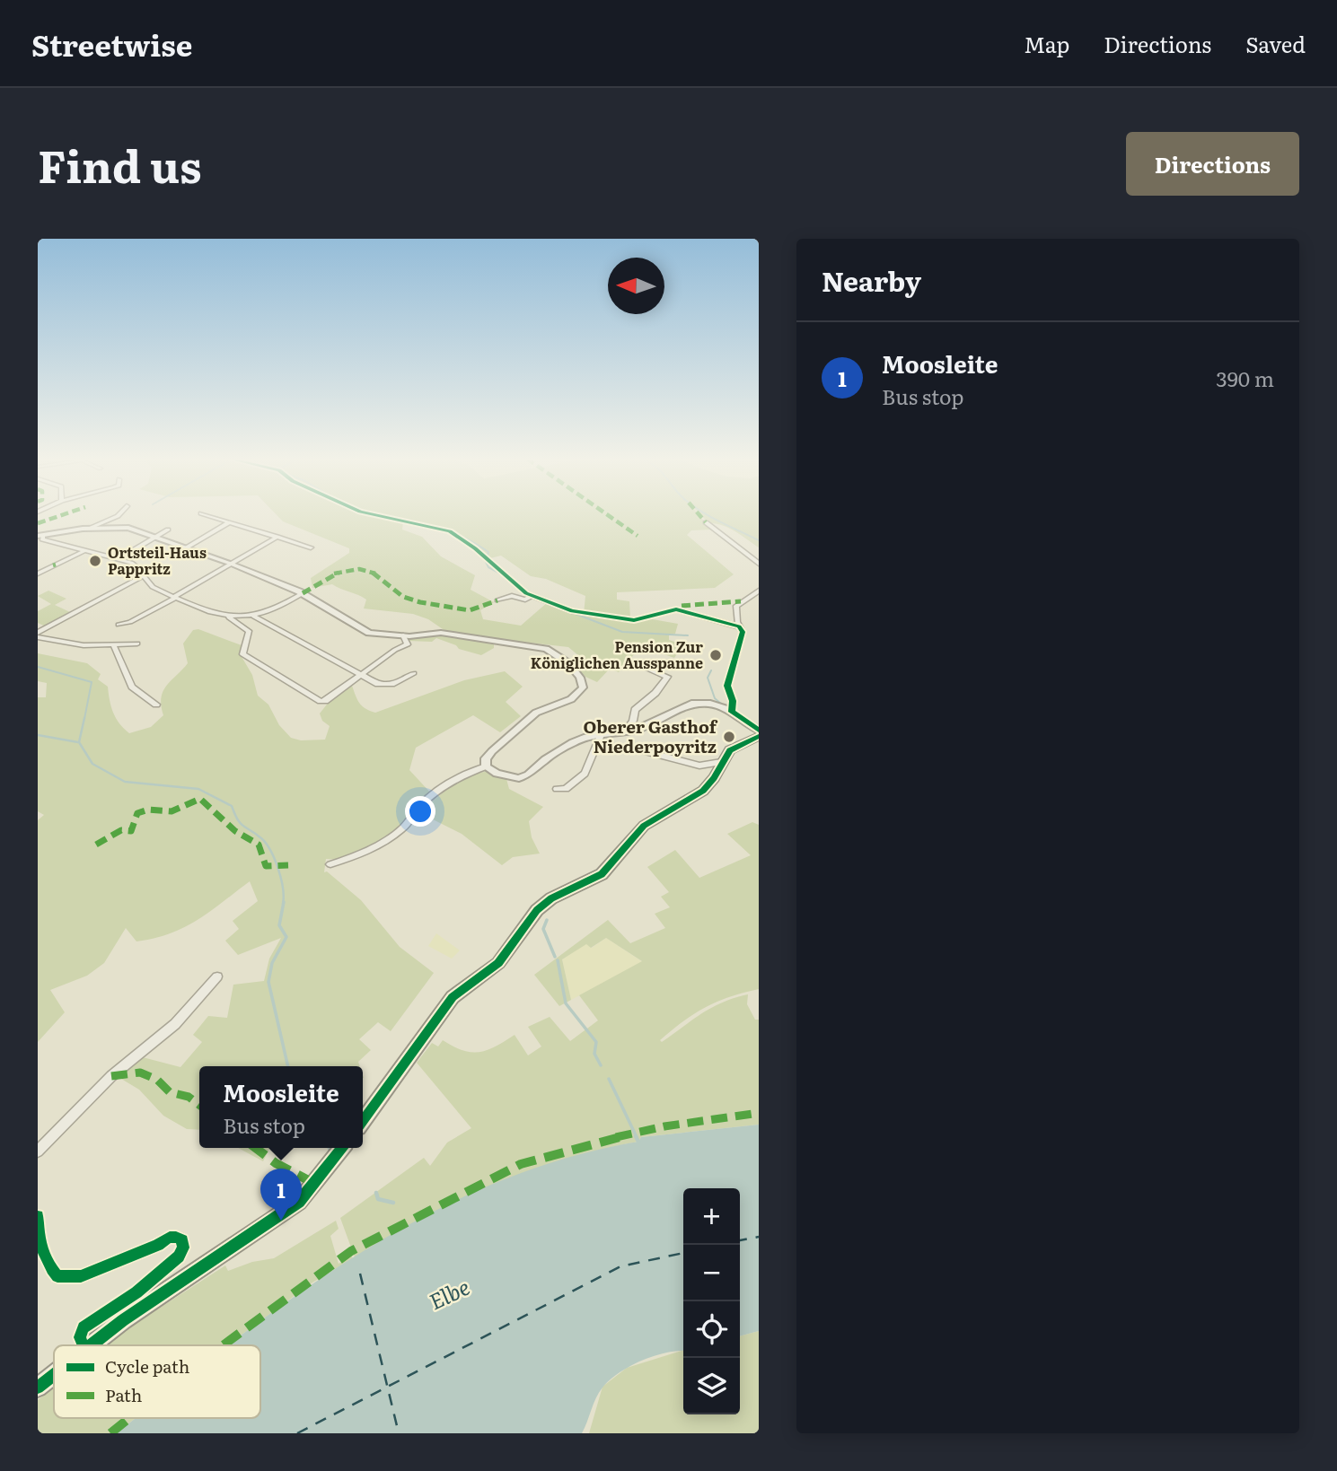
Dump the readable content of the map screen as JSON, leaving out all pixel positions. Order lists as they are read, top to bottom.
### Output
{
  "water": ["Elbe"],
  "places": ["Ortsteil-Haus Pappritz", "Pension Zur Königlichen Ausspanne", "Oberer Gasthof Niederpoyritz"],
  "legend": ["Cycle path", "Path"],
  "north": "left",
  "page": {
    "header": "Streetwise",
    "nav": ["Map", "Directions", "Saved"],
    "title": "Find us",
    "buttons": "Directions",
    "heading": "Nearby",
    "list": [
      {
        "mark": "1",
        "name": "Moosleite",
        "note": "Bus stop",
        "value": "390 m"
      }
    ],
    "popup": ["Moosleite", "Bus stop"],
    "pins": "1",
    "map_buttons": ["+", "−"]
  }
}
